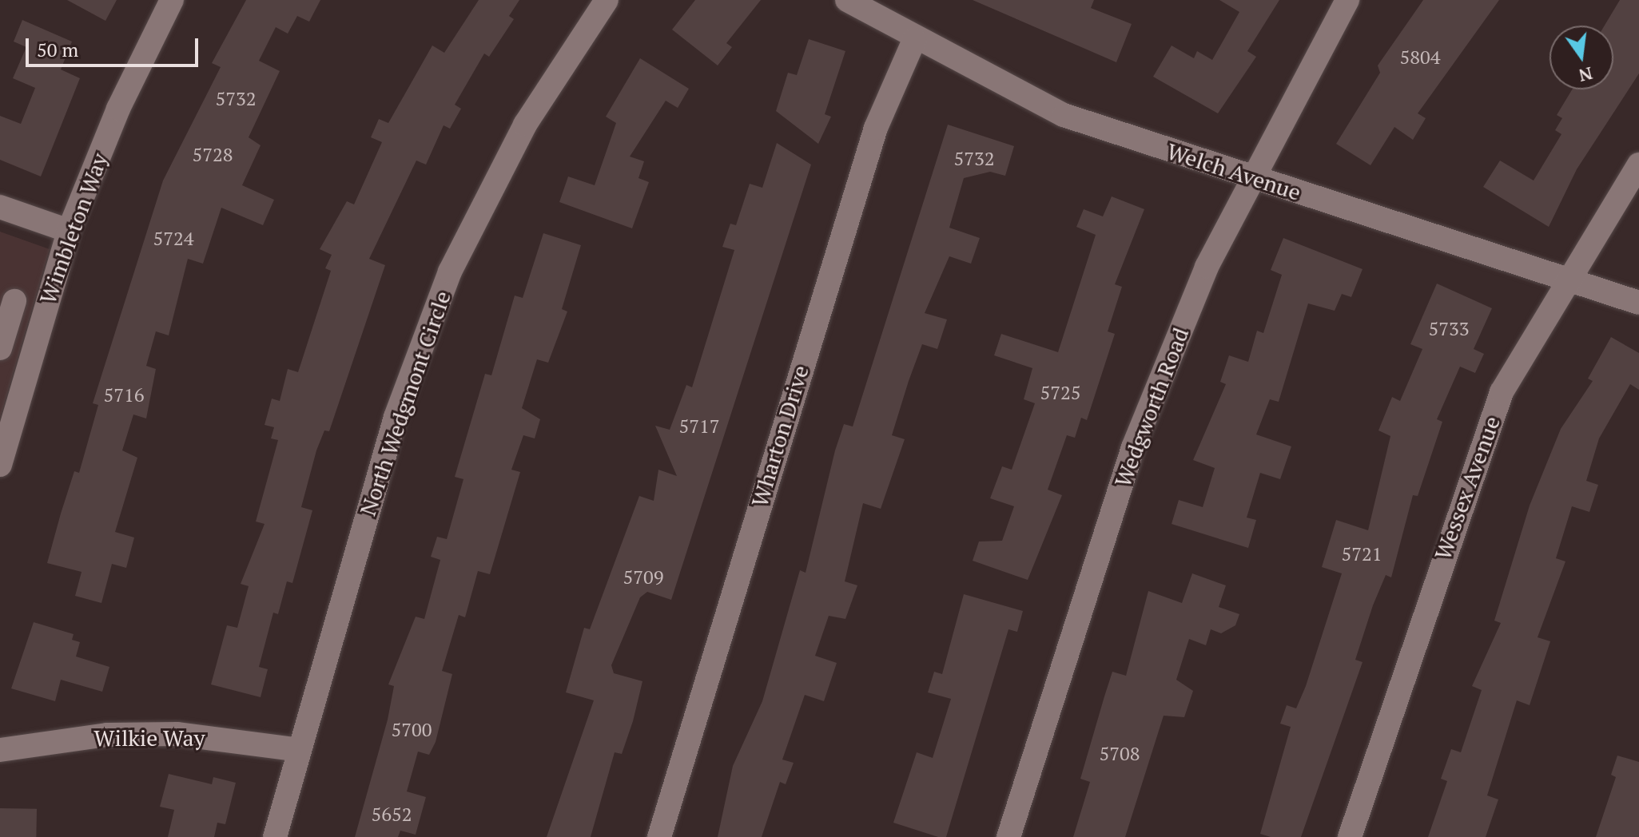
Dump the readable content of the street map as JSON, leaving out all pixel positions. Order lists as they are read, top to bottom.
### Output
{
  "streets": {
    "street": [
      "Welch Avenue",
      "Wimbleton Way",
      "North Wedgmont Circle",
      "Wedgworth Road",
      "Wharton Drive",
      "Wessex Avenue",
      "Wilkie Way"
    ]
  },
  "crossings": [
    ["Welch Avenue", "Wedgworth Road"],
    ["Welch Avenue", "Wharton Drive"],
    ["Welch Avenue", "Wessex Avenue"],
    ["North Wedgmont Circle", "Wilkie Way"]
  ],
  "house_numbers": [
    "5804",
    "5732",
    "5728",
    "5732",
    "5724",
    "5733",
    "5725",
    "5716",
    "5717",
    "5721",
    "5709",
    "5700",
    "5708",
    "5652"
  ],
  "scale_bar": "50 m",
  "north": "bottom"
}
